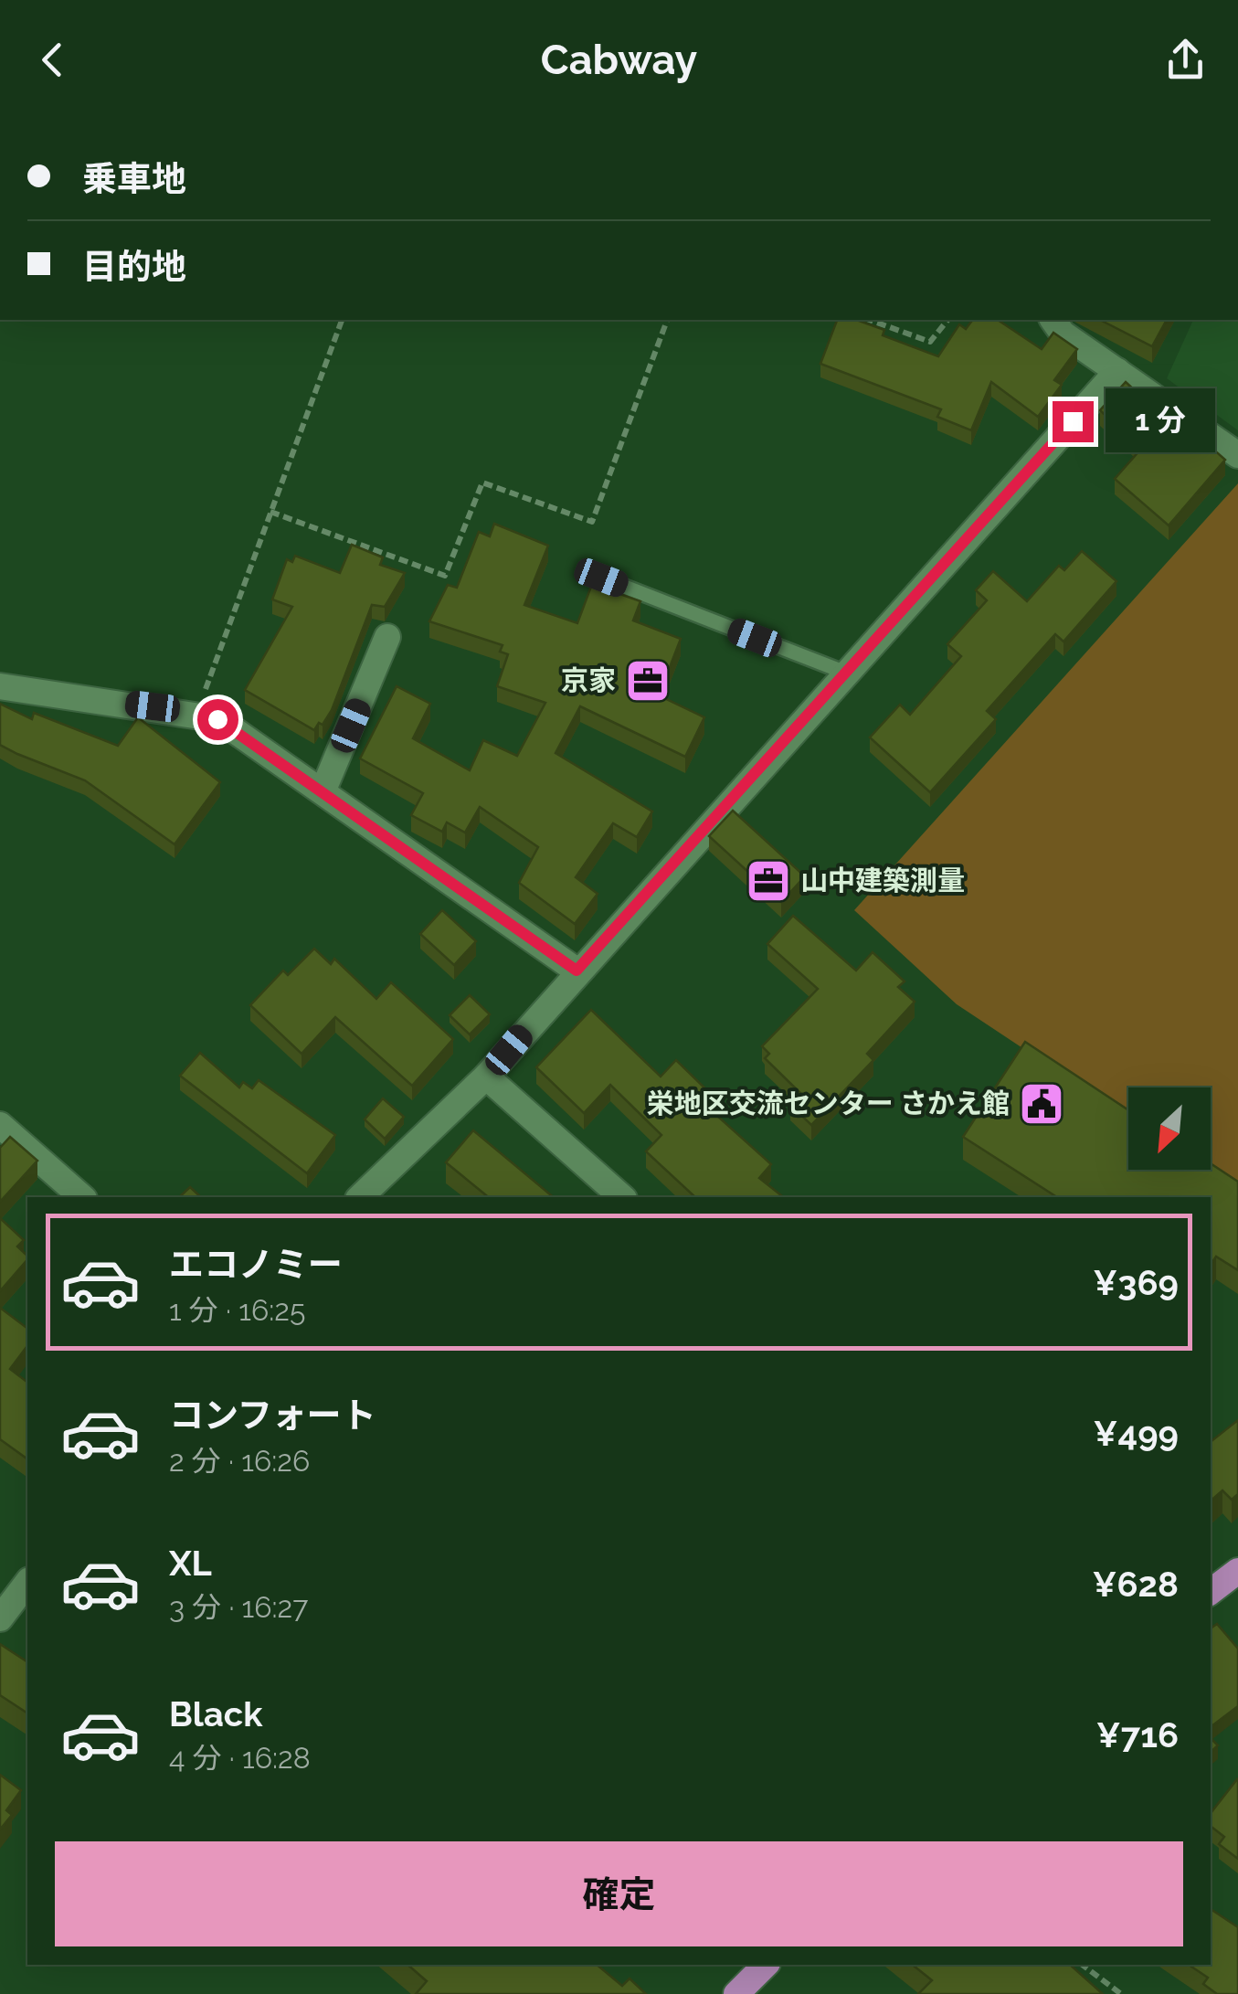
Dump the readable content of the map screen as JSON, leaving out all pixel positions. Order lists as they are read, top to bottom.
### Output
{
  "places": {
    "office": ["京家", "山中建築測量"],
    "public building": ["栄地区交流センター さかえ館"]
  },
  "north": "bottom left",
  "page": {
    "header": "Cabway",
    "banner": ["乗車地", "目的地"],
    "bubble": "1 分",
    "list": [
      {
        "name": "エコノミー",
        "note": "1 分 · 16:25",
        "value": "¥369"
      },
      {
        "name": "コンフォート",
        "note": "2 分 · 16:26",
        "value": "¥499"
      },
      {
        "name": "XL",
        "note": "3 分 · 16:27",
        "value": "¥628"
      },
      {
        "name": "Black",
        "note": "4 分 · 16:28",
        "value": "¥716"
      }
    ],
    "buttons": "確定"
  }
}
